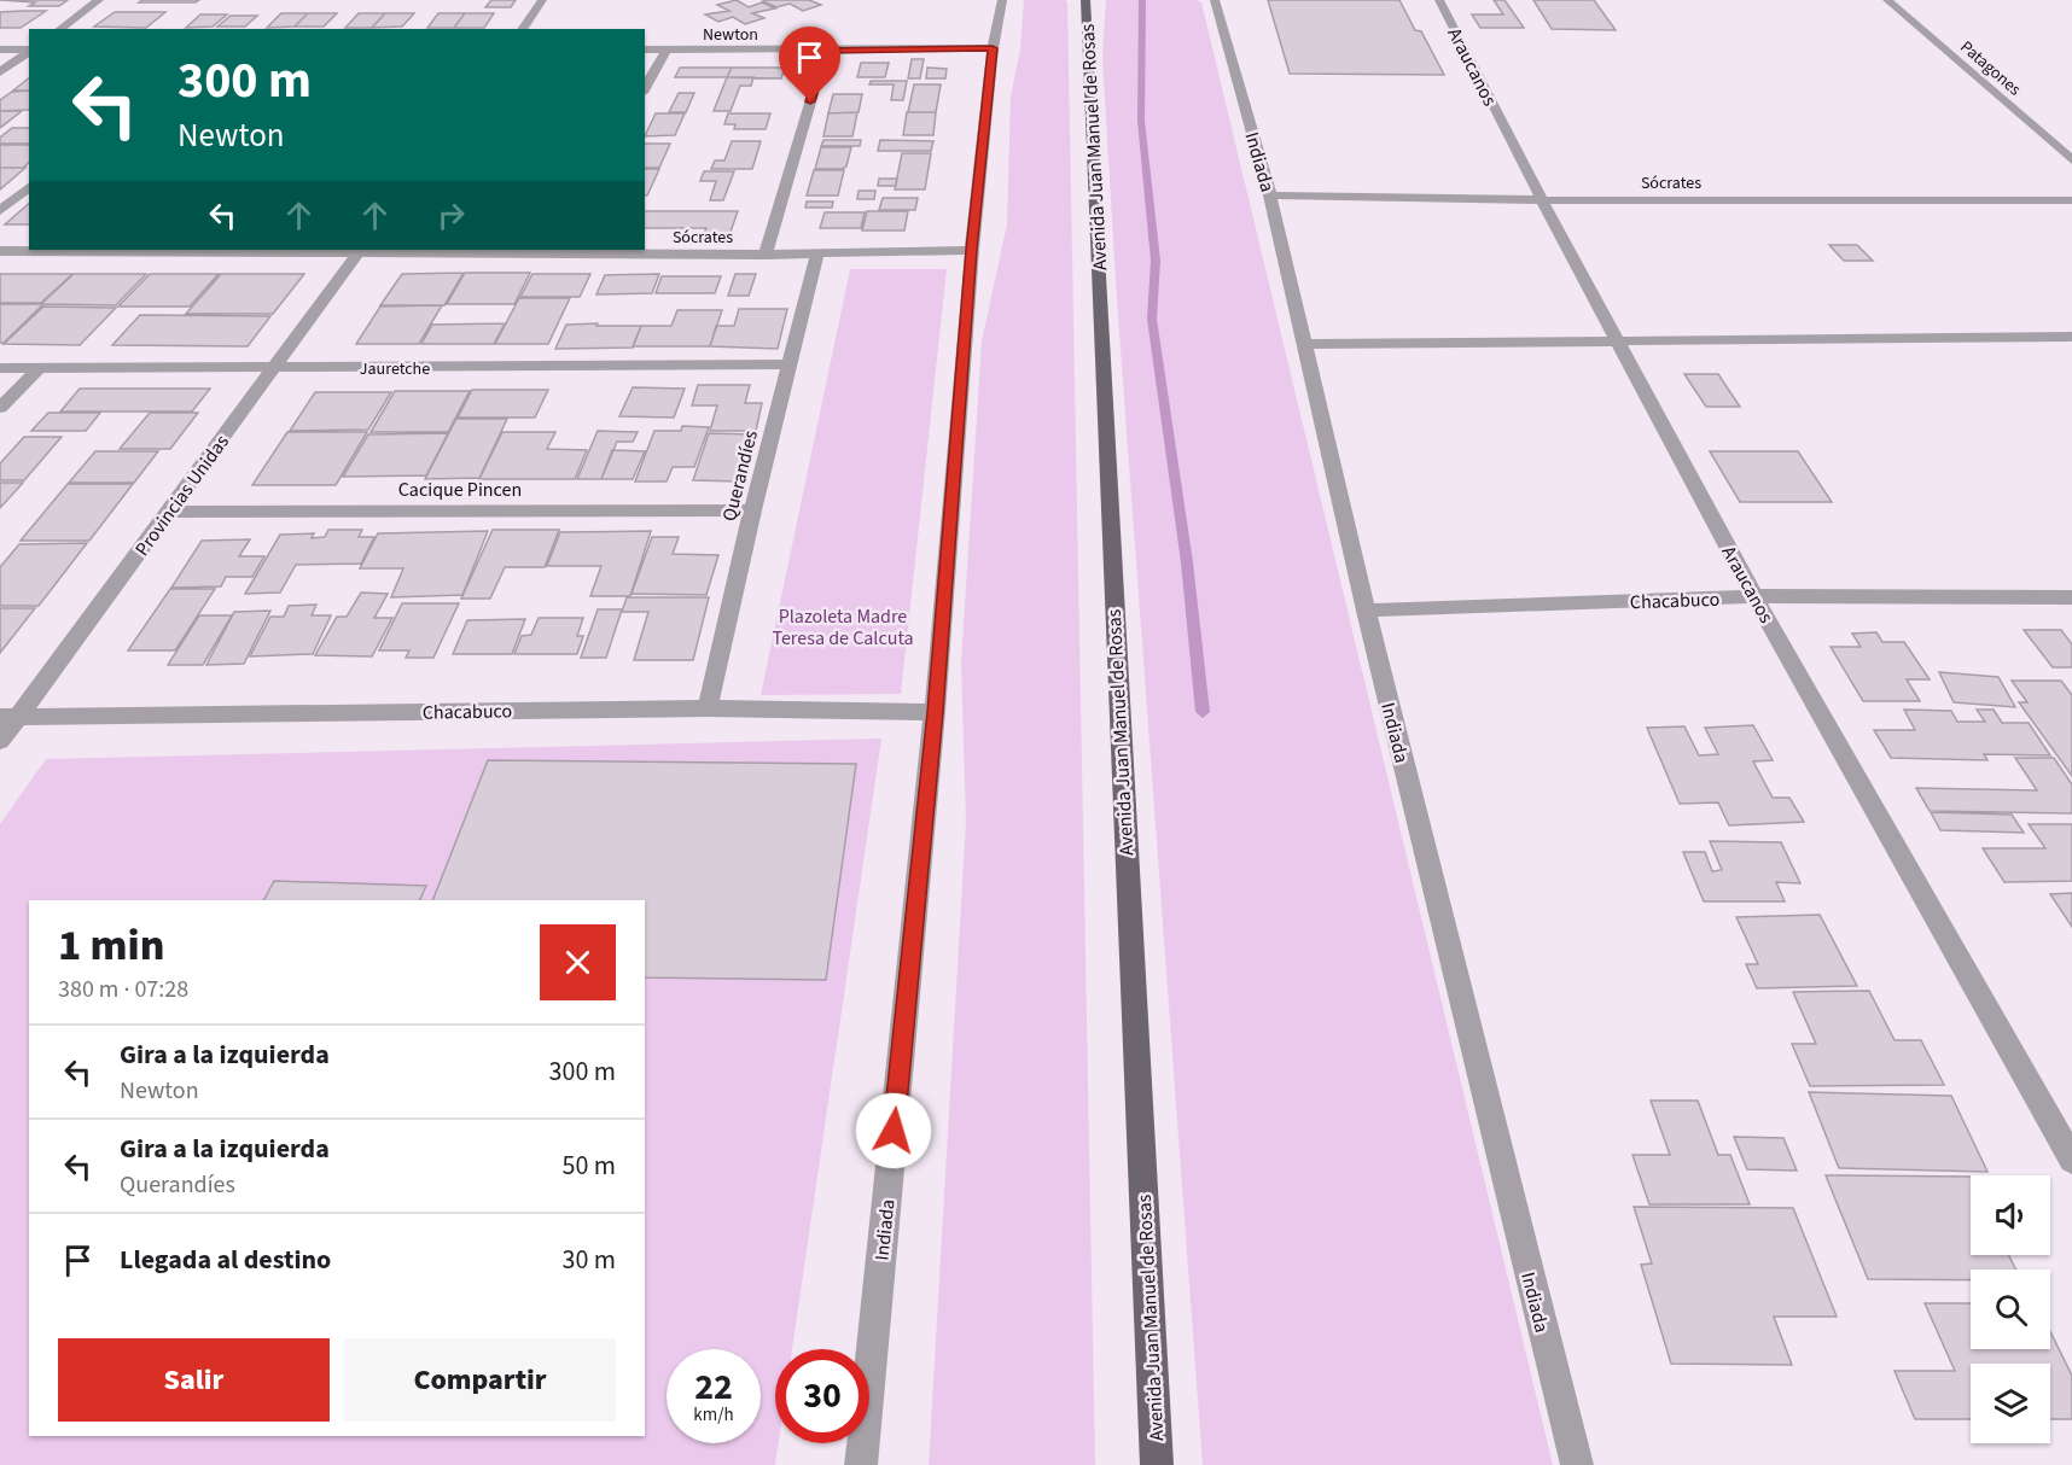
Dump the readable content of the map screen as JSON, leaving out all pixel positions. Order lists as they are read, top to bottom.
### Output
{
  "streets": {
    "main road": ["Avenida Juan Manuel de Rosas"],
    "street": [
      "Newton",
      "Araucanos",
      "Patagones",
      "Indiada",
      "Sócrates",
      "Jauretche",
      "Querandíes",
      "Cacique Pincen",
      "Provincias Unidas",
      "Chacabuco"
    ]
  },
  "crossings": [
    ["Newton", "Indiada"],
    ["Araucanos", "Sócrates"],
    ["Araucanos", "Chacabuco"],
    ["Indiada", "Sócrates"],
    ["Indiada", "Chacabuco"],
    ["Sócrates", "Querandíes"],
    ["Sócrates", "Provincias Unidas"],
    ["Jauretche", "Querandíes"],
    ["Jauretche", "Provincias Unidas"],
    ["Querandíes", "Cacique Pincen"],
    ["Querandíes", "Chacabuco"],
    ["Cacique Pincen", "Provincias Unidas"],
    ["Provincias Unidas", "Chacabuco"]
  ],
  "parks": ["Plazoleta Madre Teresa de Calcuta"],
  "page": {
    "turn": ["300 m", "Newton"],
    "heading": ["1 min", "380 m · 07:28"],
    "list": [
      {
        "name": "Gira a la izquierda",
        "note": "Newton",
        "value": "300 m"
      },
      {
        "name": "Gira a la izquierda",
        "note": "Querandíes",
        "value": "50 m"
      },
      {
        "name": "Llegada al destino",
        "value": "30 m"
      }
    ],
    "buttons": ["Salir", "Compartir"],
    "speed": "22 km/h",
    "limit": "30"
  }
}
